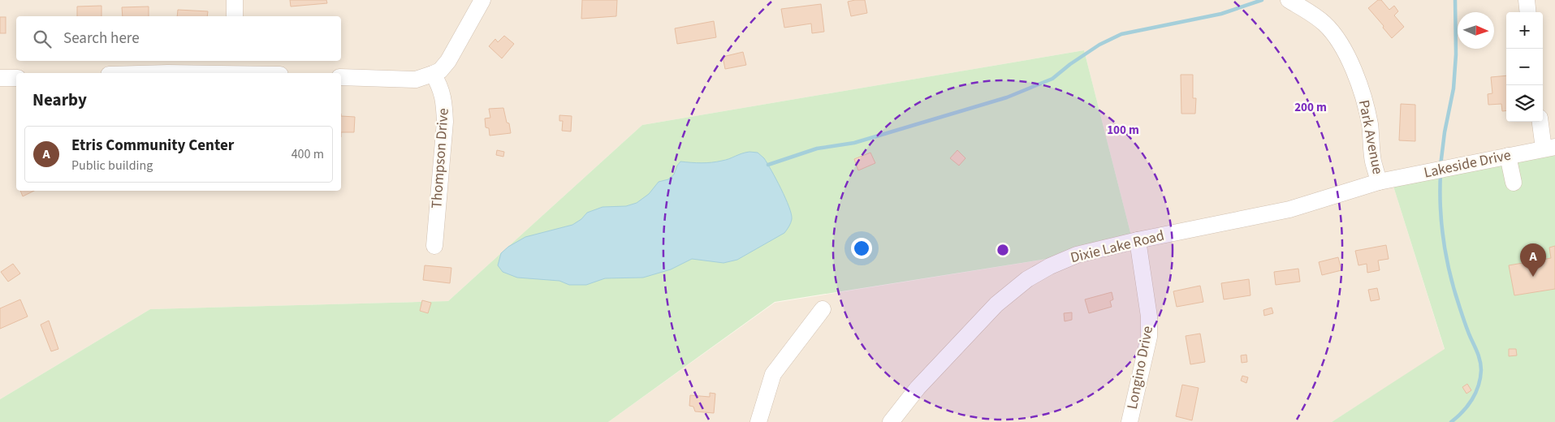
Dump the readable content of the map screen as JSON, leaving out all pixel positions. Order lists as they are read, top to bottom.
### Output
{
  "streets": {
    "street": [
      "Park Avenue",
      "Thompson Drive",
      "Lakeside Drive",
      "Dixie Lake Road",
      "Longino Drive"
    ]
  },
  "crossings": [
    ["Park Avenue", "Lakeside Drive"],
    ["Park Avenue", "Dixie Lake Road"],
    ["Lakeside Drive", "Dixie Lake Road"],
    ["Dixie Lake Road", "Longino Drive"]
  ],
  "north": "right",
  "page": {
    "map_buttons": ["+", "−"],
    "search": "Search here",
    "heading": "Nearby",
    "list": [
      {
        "mark": "A",
        "name": "Etris Community Center",
        "note": "Public building",
        "value": "400 m"
      }
    ],
    "pins": "A"
  },
  "rings": ["200 m", "100 m"]
}
